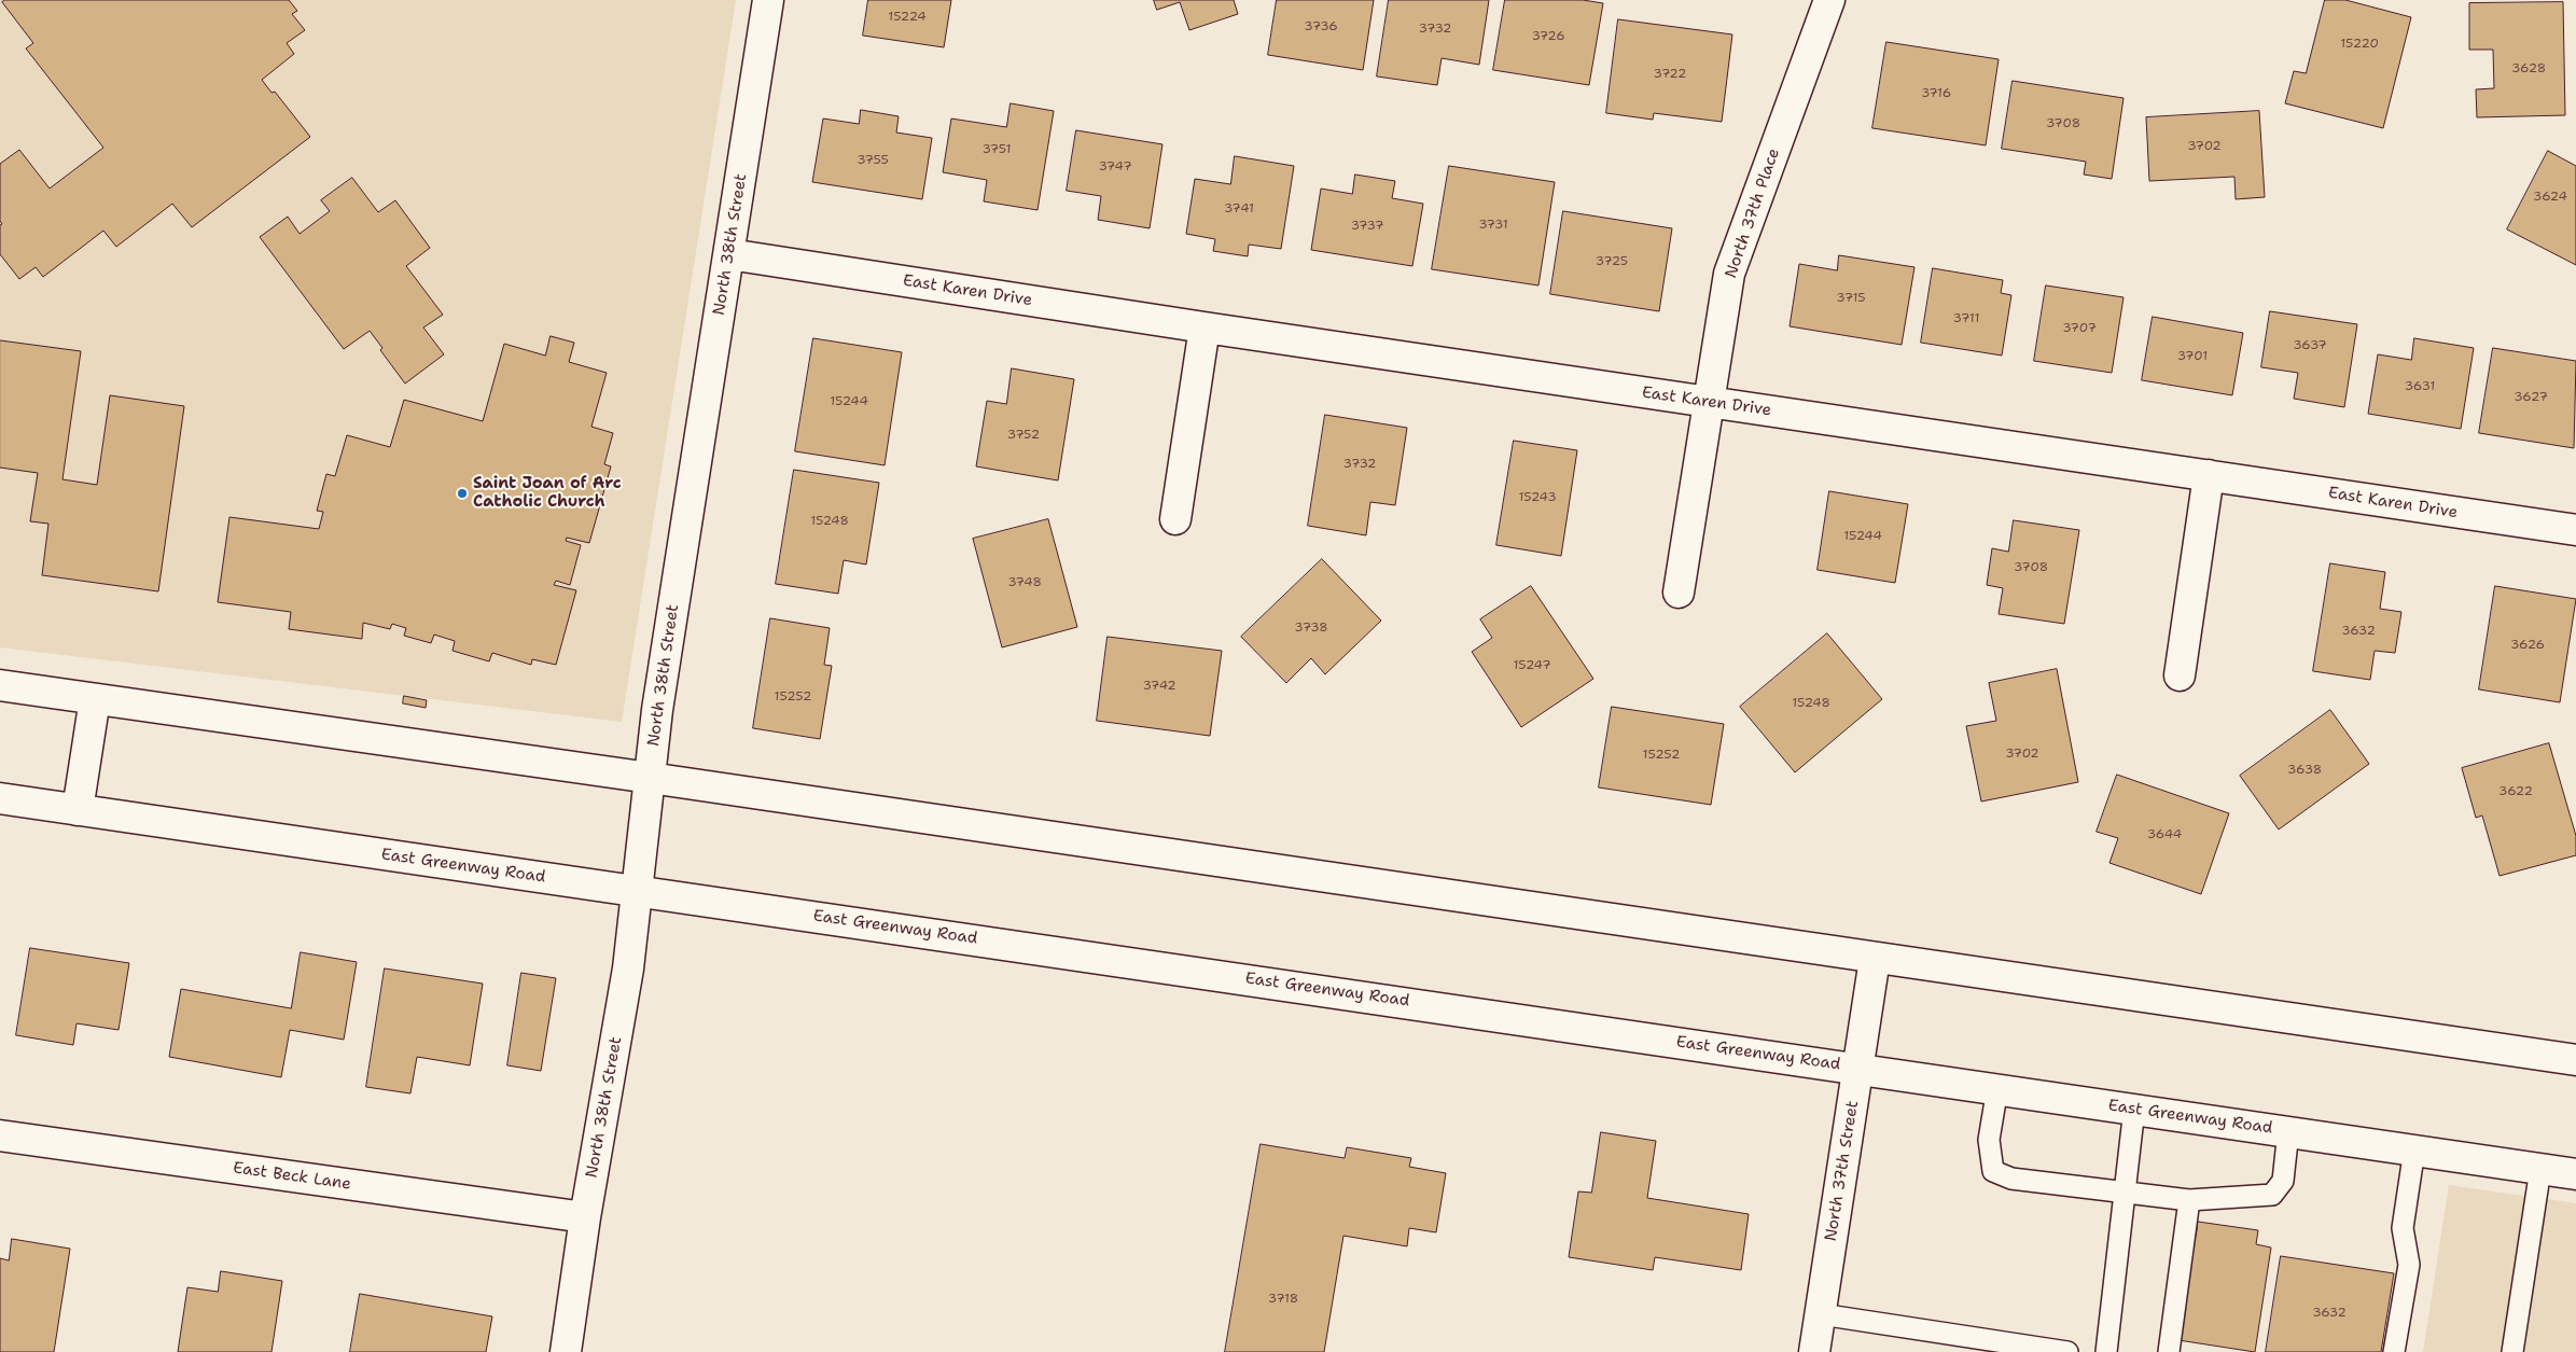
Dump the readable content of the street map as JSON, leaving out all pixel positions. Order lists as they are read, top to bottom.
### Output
{
  "streets": {
    "main road": [
      "North 37th Place",
      "North 38th Street",
      "East Karen Drive",
      "East Greenway Road",
      "North 37th Street",
      "East Beck Lane"
    ]
  },
  "crossings": [
    ["North 37th Place", "East Karen Drive"],
    ["North 38th Street", "East Karen Drive"],
    ["North 38th Street", "East Greenway Road"],
    ["North 38th Street", "East Beck Lane"],
    ["East Greenway Road", "North 37th Street"]
  ],
  "places": ["Saint Joan of Arc Catholic Church"],
  "house_numbers": [
    "15224",
    "3736",
    "3732",
    "3726",
    "15220",
    "3628",
    "3722",
    "3716",
    "3708",
    "3702",
    "3751",
    "3755",
    "3747",
    "3624",
    "3741",
    "3731",
    "3737",
    "3725",
    "3715",
    "3711",
    "3707",
    "3637",
    "3701",
    "3631",
    "3627",
    "15244",
    "3752",
    "3732",
    "15243",
    "15248",
    "15244",
    "3708",
    "3748",
    "3738",
    "3632",
    "3626",
    "15247",
    "3742",
    "15252",
    "15248",
    "3702",
    "15252",
    "3638",
    "3622",
    "3644",
    "3718",
    "3632"
  ]
}
